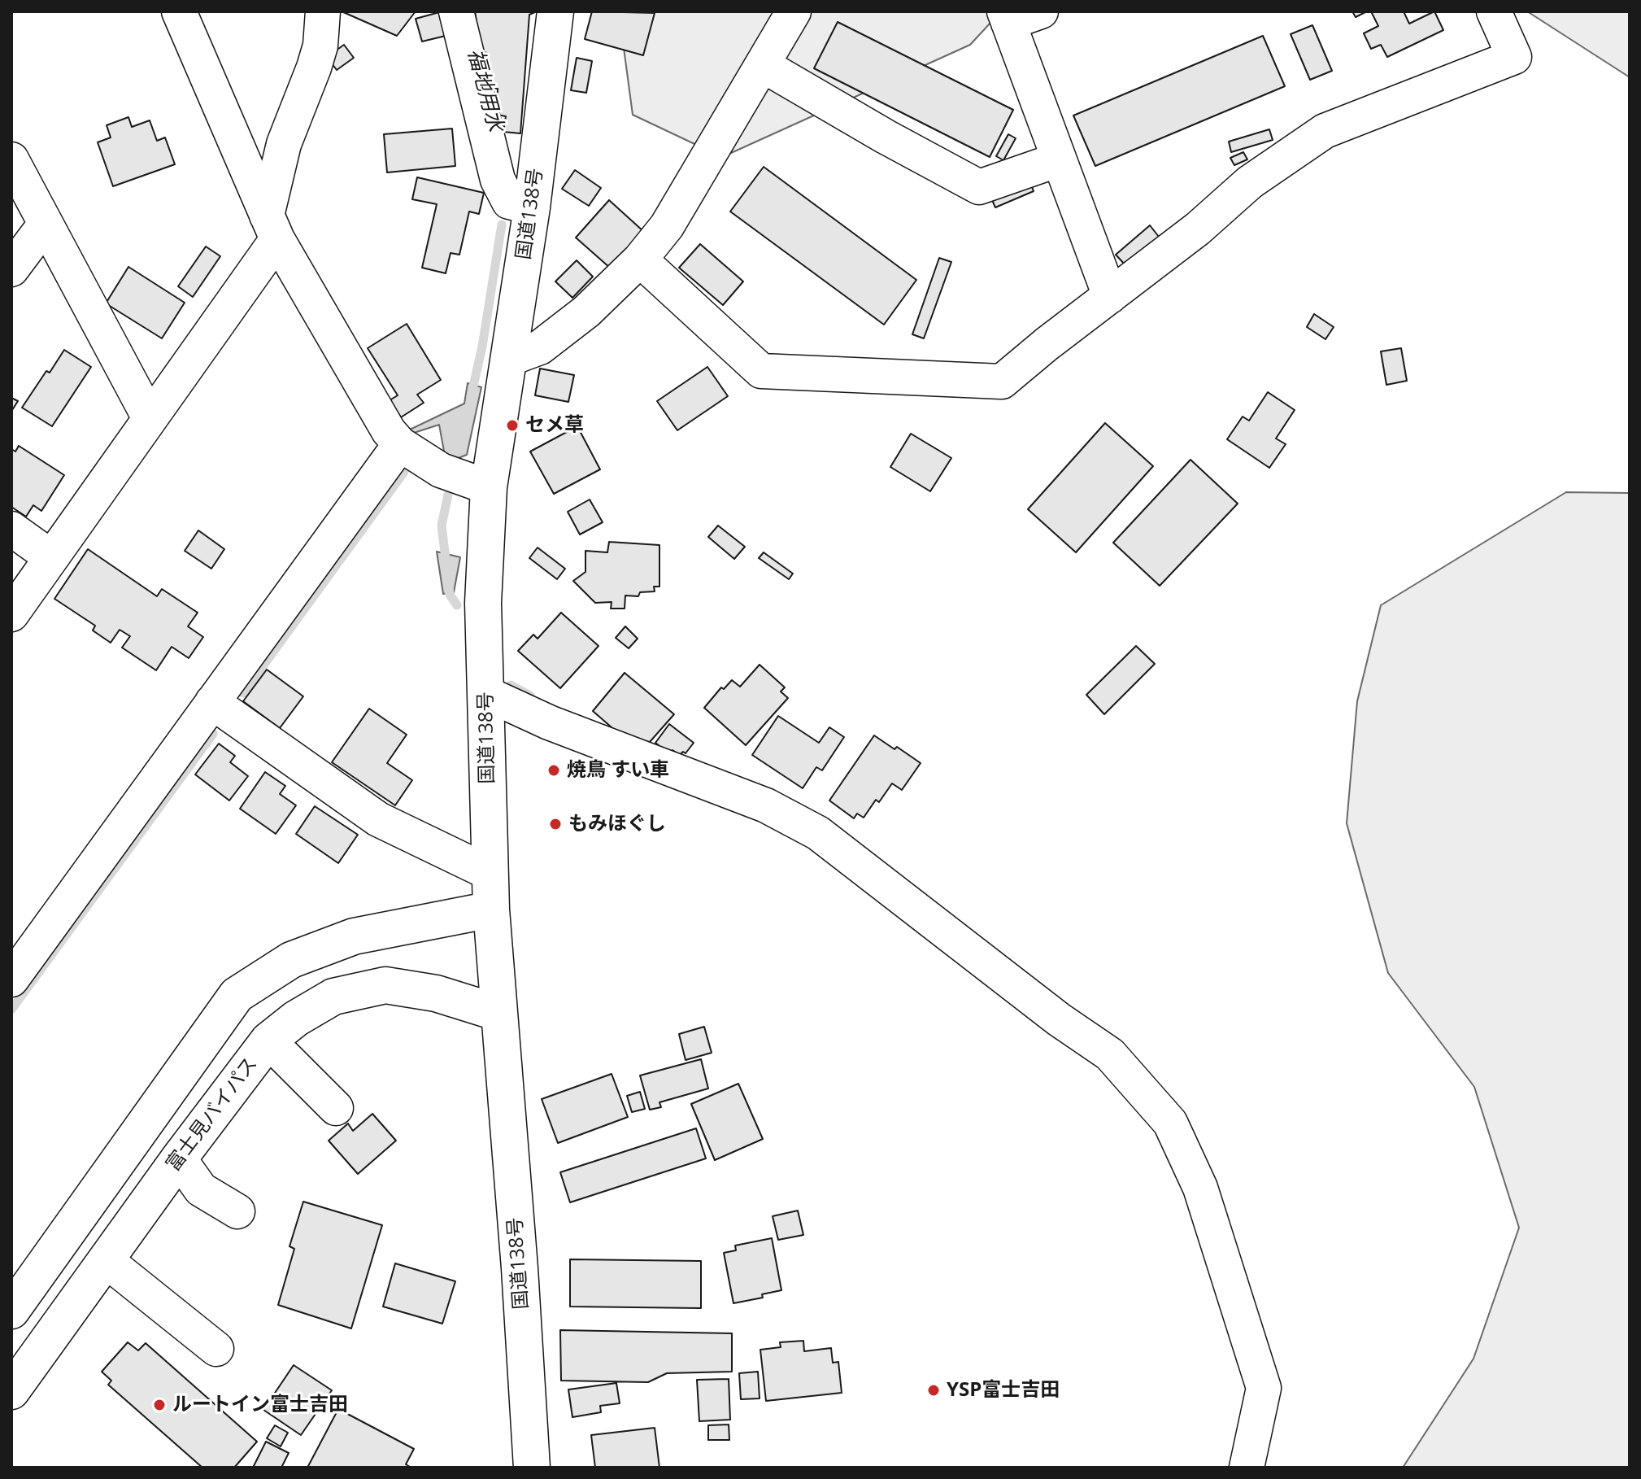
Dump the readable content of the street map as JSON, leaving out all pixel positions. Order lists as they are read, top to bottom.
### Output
{
  "streets": {
    "highway": ["国道138号", "富士見バイパス"]
  },
  "crossings": [
    ["国道138号", "富士見バイパス"]
  ],
  "water": ["福地用水"],
  "places": [
    "セメ草",
    "焼鳥 すい車",
    "もみほぐし",
    "YSP富士吉田",
    "ルートイン富士吉田"
  ]
}
